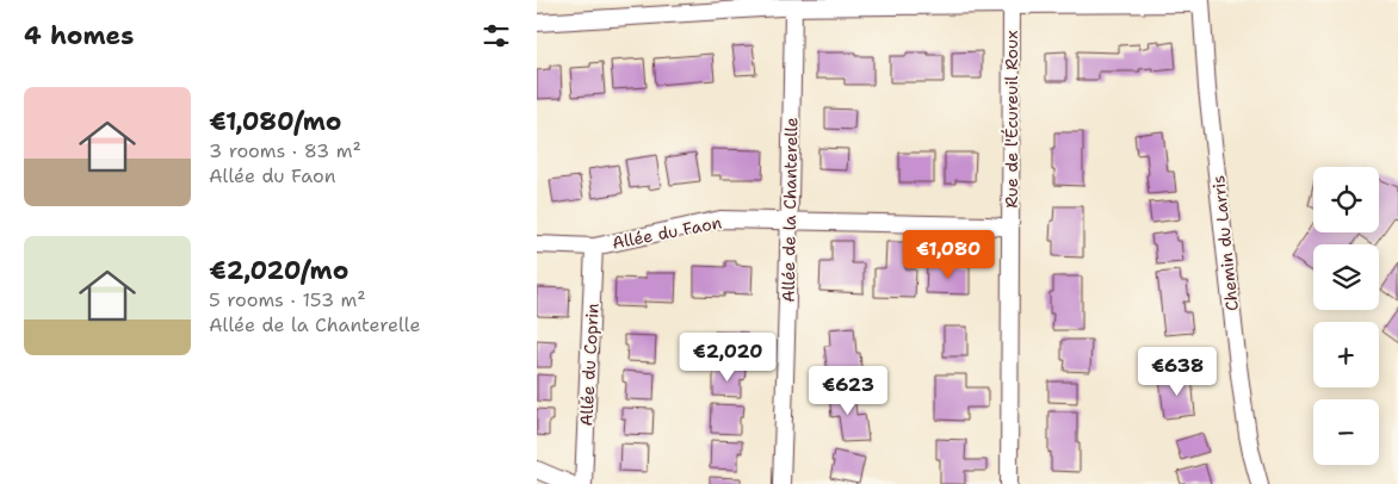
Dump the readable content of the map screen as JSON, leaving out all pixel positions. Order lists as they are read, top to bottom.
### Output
{
  "streets": {
    "street": [
      "Rue de l'Écureuil Roux",
      "Allée de la Chanterelle",
      "Allée du Faon",
      "Chemin du Larris",
      "Allée du Coprin"
    ]
  },
  "crossings": [
    ["Rue de l'Écureuil Roux", "Allée du Faon"],
    ["Allée de la Chanterelle", "Allée du Faon"],
    ["Allée du Faon", "Allée du Coprin"]
  ],
  "page": {
    "heading": "4 homes",
    "list": [
      {
        "name": "€1,080/mo",
        "note": "3 rooms · 83 m² · Allée du Faon"
      },
      {
        "name": "€2,020/mo",
        "note": "5 rooms · 153 m² · Allée de la Chanterelle"
      }
    ],
    "map_buttons": ["+", "−"],
    "price": [
      "€1,080",
      "€2,020",
      "€638",
      "€623"
    ]
  }
}
